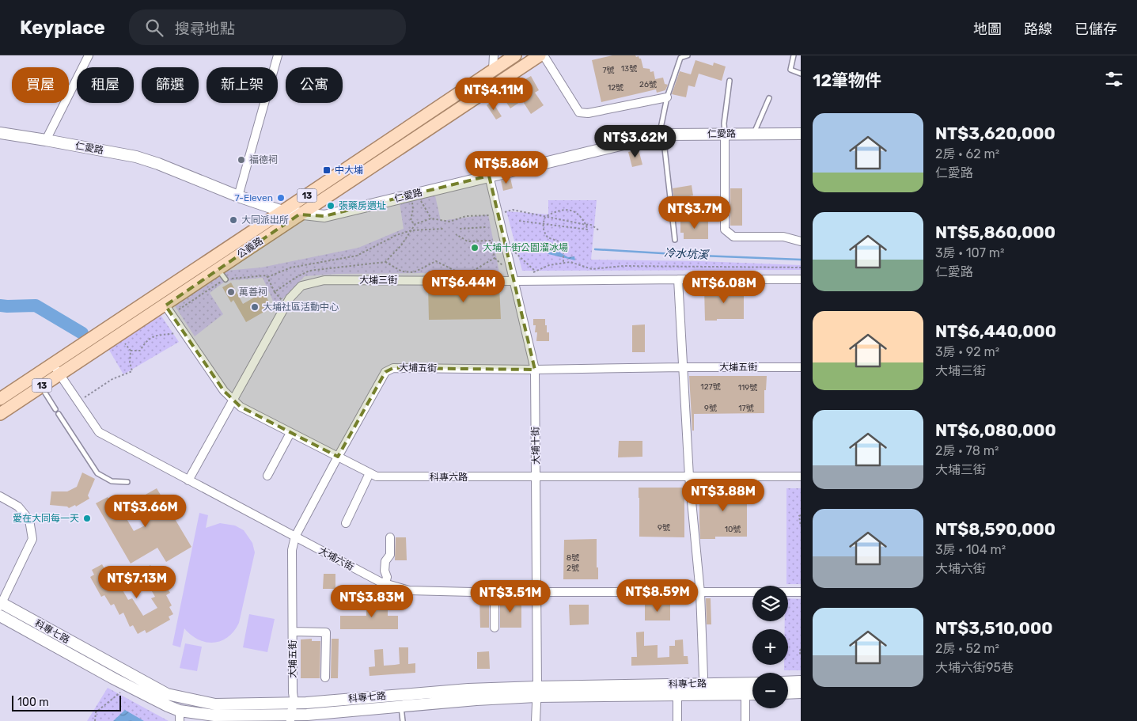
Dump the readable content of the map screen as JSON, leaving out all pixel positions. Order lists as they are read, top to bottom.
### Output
{
  "streets": {
    "main road": ["13", "公義路"],
    "street": [
      "仁愛路",
      "大埔三街",
      "大埔五街",
      "大埔十街",
      "科專六路",
      "大埔六街",
      "科專七路"
    ]
  },
  "crossings": [
    ["仁愛路", "公義路"],
    ["仁愛路", "大埔十街"],
    ["公義路", "科專六路"],
    ["公義路", "大埔六街"],
    ["大埔三街", "大埔十街"],
    ["大埔三街", "科專六路"],
    ["大埔三街", "大埔六街"],
    ["大埔五街", "大埔十街"],
    ["大埔五街", "科專六路"],
    ["大埔五街", "大埔六街"],
    ["大埔五街", "科專七路"],
    ["大埔十街", "科專六路"],
    ["大埔十街", "大埔六街"],
    ["大埔十街", "科專七路"]
  ],
  "water": ["冷水坑溪"],
  "places": {
    "other": [
      "福德祠",
      "7-Eleven",
      "張藥房遺址",
      "大同派出所",
      "大埔十街公園溜冰場",
      "萬善祠",
      "大埔社區活動中心",
      "愛在大同每一天"
    ],
    "transit": ["中大埔"]
  },
  "house_numbers": [
    "13號",
    "7號",
    "26號",
    "12號",
    "127號",
    "119號",
    "9號",
    "17號",
    "9號",
    "10號",
    "8號",
    "2號"
  ],
  "scale_bar": "100 m",
  "page": {
    "header": "Keyplace",
    "search": "搜尋地點",
    "nav": ["地圖", "路線", "已儲存"],
    "heading": "12筆物件",
    "chip": [
      "買屋",
      "租屋",
      "篩選",
      "新上架",
      "公寓"
    ],
    "price": [
      "NT$4.11M",
      "NT$3.62M",
      "NT$5.86M",
      "NT$3.7M",
      "NT$6.44M",
      "NT$6.08M",
      "NT$3.88M",
      "NT$3.66M",
      "NT$7.13M",
      "NT$8.59M",
      "NT$3.51M",
      "NT$3.83M"
    ],
    "list": [
      {
        "name": "NT$3,620,000",
        "note": "2房 · 62 m² · 仁愛路"
      },
      {
        "name": "NT$5,860,000",
        "note": "3房 · 107 m² · 仁愛路"
      },
      {
        "name": "NT$6,440,000",
        "note": "3房 · 92 m² · 大埔三街"
      },
      {
        "name": "NT$6,080,000",
        "note": "2房 · 78 m² · 大埔三街"
      },
      {
        "name": "NT$8,590,000",
        "note": "3房 · 104 m² · 大埔六街"
      },
      {
        "name": "NT$3,510,000",
        "note": "2房 · 52 m² · 大埔六街95巷"
      }
    ],
    "map_buttons": ["+", "−"],
    "scale": "100 m"
  }
}
